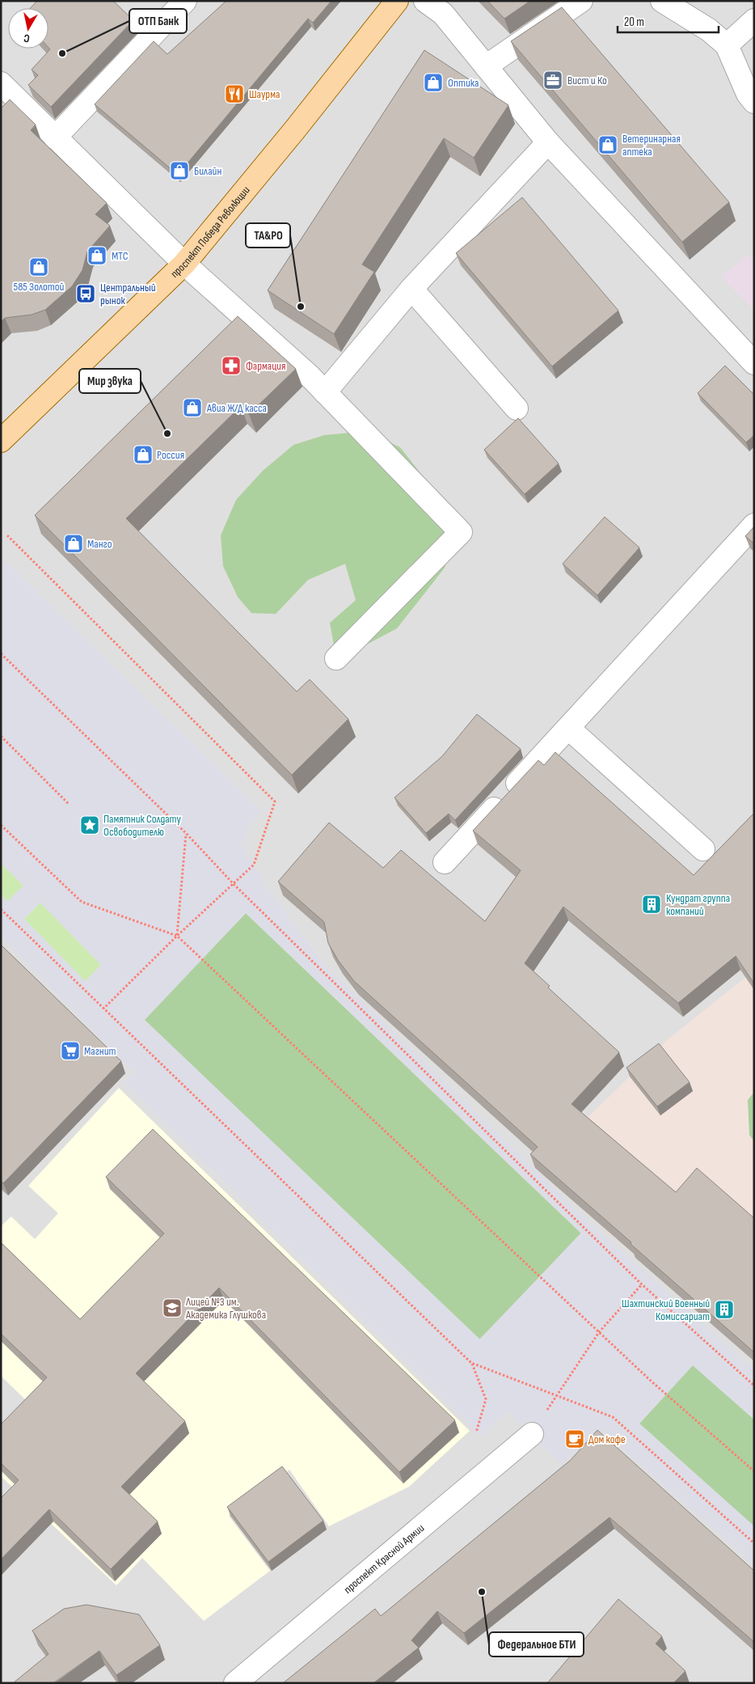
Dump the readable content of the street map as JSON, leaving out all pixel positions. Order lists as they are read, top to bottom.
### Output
{
  "streets": {
    "main road": ["проспект Победа Революции"],
    "street": ["проспект Красной Армии"]
  },
  "places": {
    "other": [
      "ОТП Банк",
      "ТА&РО",
      "Мир звука",
      "Федеральное БТИ"
    ],
    "office": ["Вист и Ко"],
    "shop": [
      "Оптика",
      "Ветеринарная аптека",
      "Билайн",
      "МТС",
      "585 Золотой",
      "Авиа Ж/Д касса",
      "Россия",
      "Манго"
    ],
    "restaurant": ["Шаурма"],
    "bus stop": ["Центральный рынок"],
    "pharmacy": ["Фармация"],
    "place": ["Памятник Солдату Освободителю"],
    "building": ["Кундрат группа компаний", "Шахтинский Военный Комиссариат"],
    "supermarket": ["Магнит"],
    "school or university": ["Лицей №3 им. Академика Глушкова"],
    "cafe": ["Дом кофе"]
  },
  "scale_bar": "20 m",
  "north": "bottom"
}
